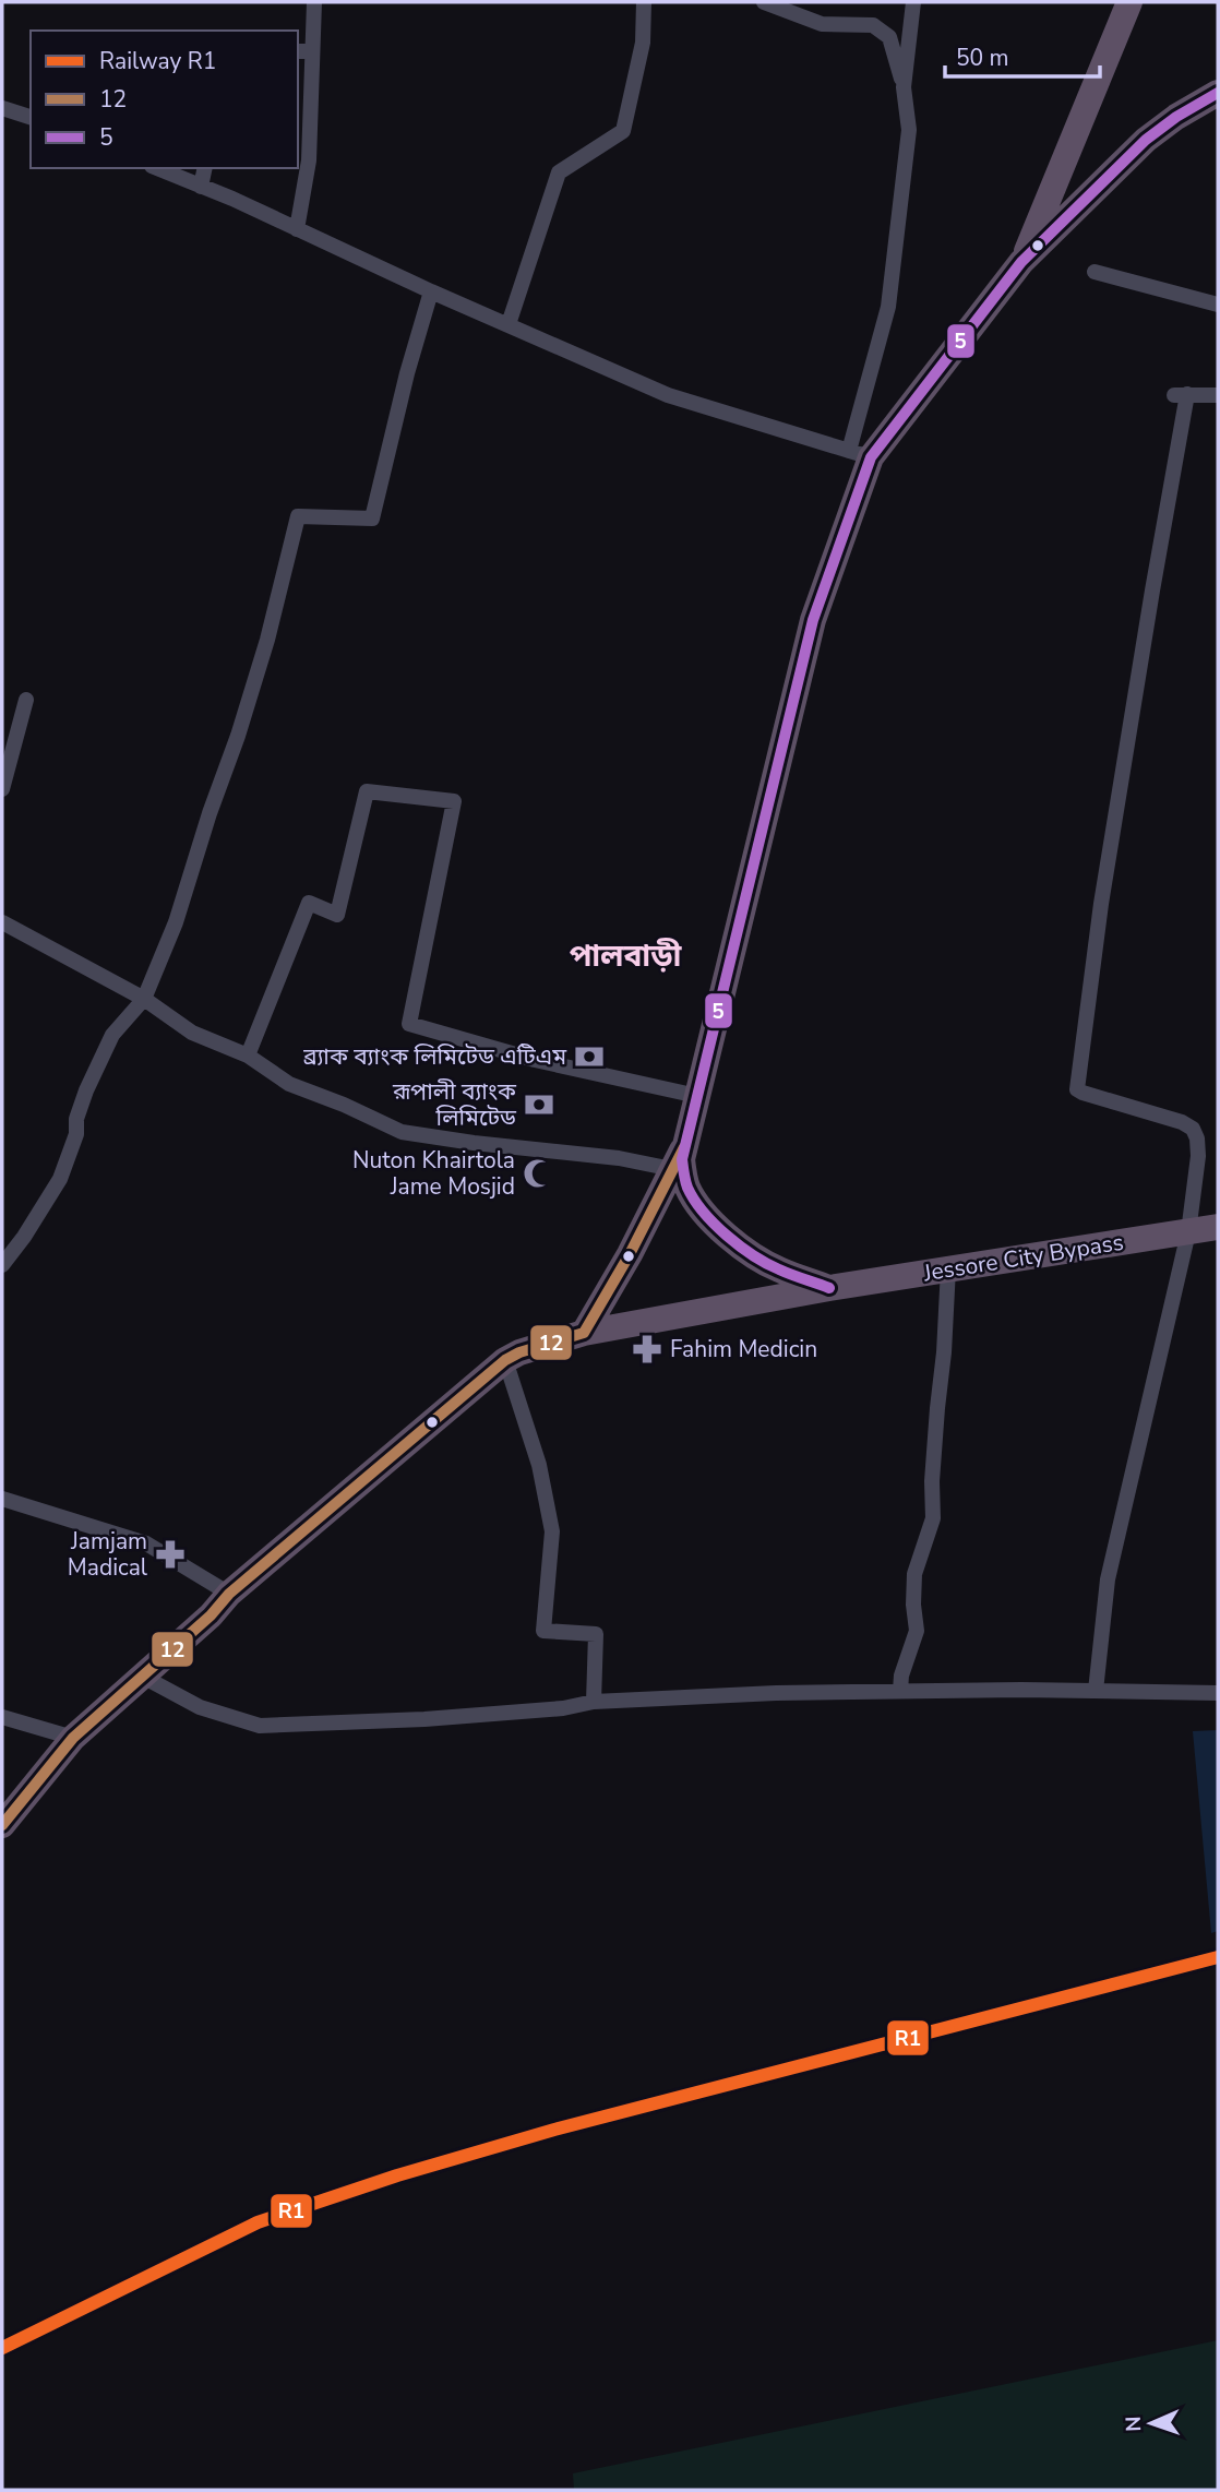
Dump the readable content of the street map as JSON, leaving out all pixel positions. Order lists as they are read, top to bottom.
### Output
{
  "streets": {
    "highway": ["Jessore City Bypass"]
  },
  "districts": ["পালবাড়ী"],
  "places": {
    "bank": ["ব্র্যাক ব্যাংক লিমিটেড এটিএম", "রূপালী ব্যাংক লিমিটেড"],
    "mosque": ["Nuton Khairtola Jame Mosjid"],
    "pharmacy": ["Fahim Medicin", "Jamjam Madical"]
  },
  "lines": ["transit line 5", "transit line 12", "rail line R1"],
  "legend": ["Railway R1", "12", "5"],
  "scale_bar": "50 m",
  "north": "left"
}
